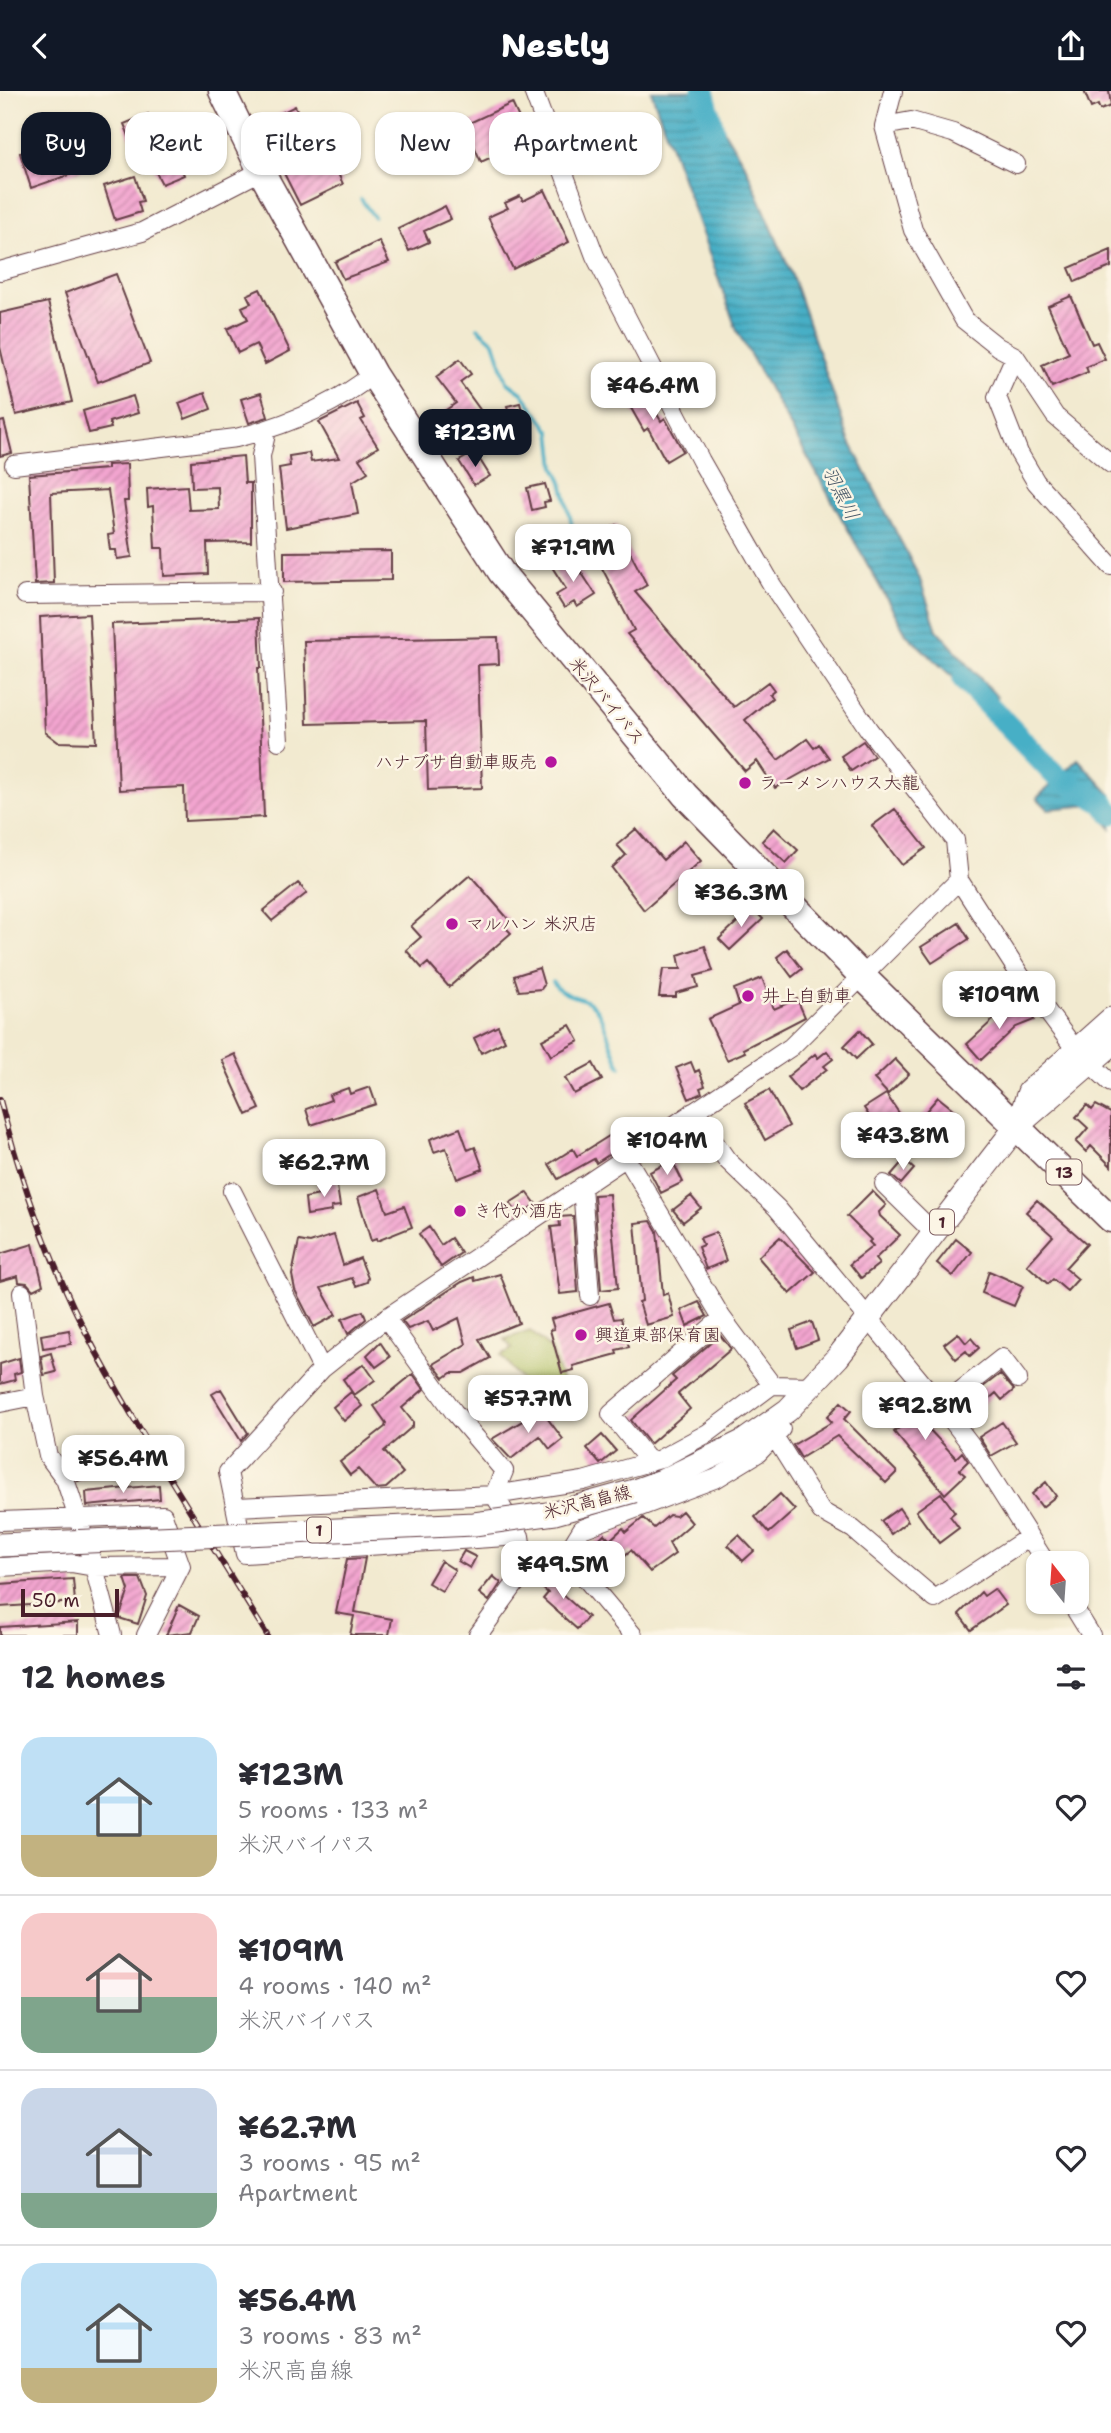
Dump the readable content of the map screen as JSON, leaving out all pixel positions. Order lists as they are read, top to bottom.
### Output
{
  "streets": {
    "highway": ["米沢バイパス", "13"],
    "main road": ["1", "米沢高畠線"]
  },
  "crossings": [
    ["米沢バイパス", "米沢高畠線"]
  ],
  "water": ["羽黒川"],
  "places": [
    "ハナブサ自動車販売",
    "ラーメンハウス大龍",
    "マルハン 米沢店",
    "井上自動車",
    "き代か酒店",
    "興道東部保育園"
  ],
  "scale_bar": "50 m",
  "north": "top",
  "page": {
    "header": "Nestly",
    "chip": [
      "Buy",
      "Rent",
      "Filters",
      "New",
      "Apartment"
    ],
    "price": [
      "¥46.4M",
      "¥123M",
      "¥71.9M",
      "¥36.3M",
      "¥109M",
      "¥43.8M",
      "¥104M",
      "¥62.7M",
      "¥57.7M",
      "¥92.8M",
      "¥56.4M",
      "¥49.5M"
    ],
    "scale": "50 m",
    "heading": "12 homes",
    "list": [
      {
        "name": "¥123M",
        "note": "5 rooms · 133 m² · 米沢バイパス"
      },
      {
        "name": "¥109M",
        "note": "4 rooms · 140 m² · 米沢バイパス"
      },
      {
        "name": "¥62.7M",
        "note": "3 rooms · 95 m² · Apartment"
      },
      {
        "name": "¥56.4M",
        "note": "3 rooms · 83 m² · 米沢高畠線"
      }
    ]
  }
}
